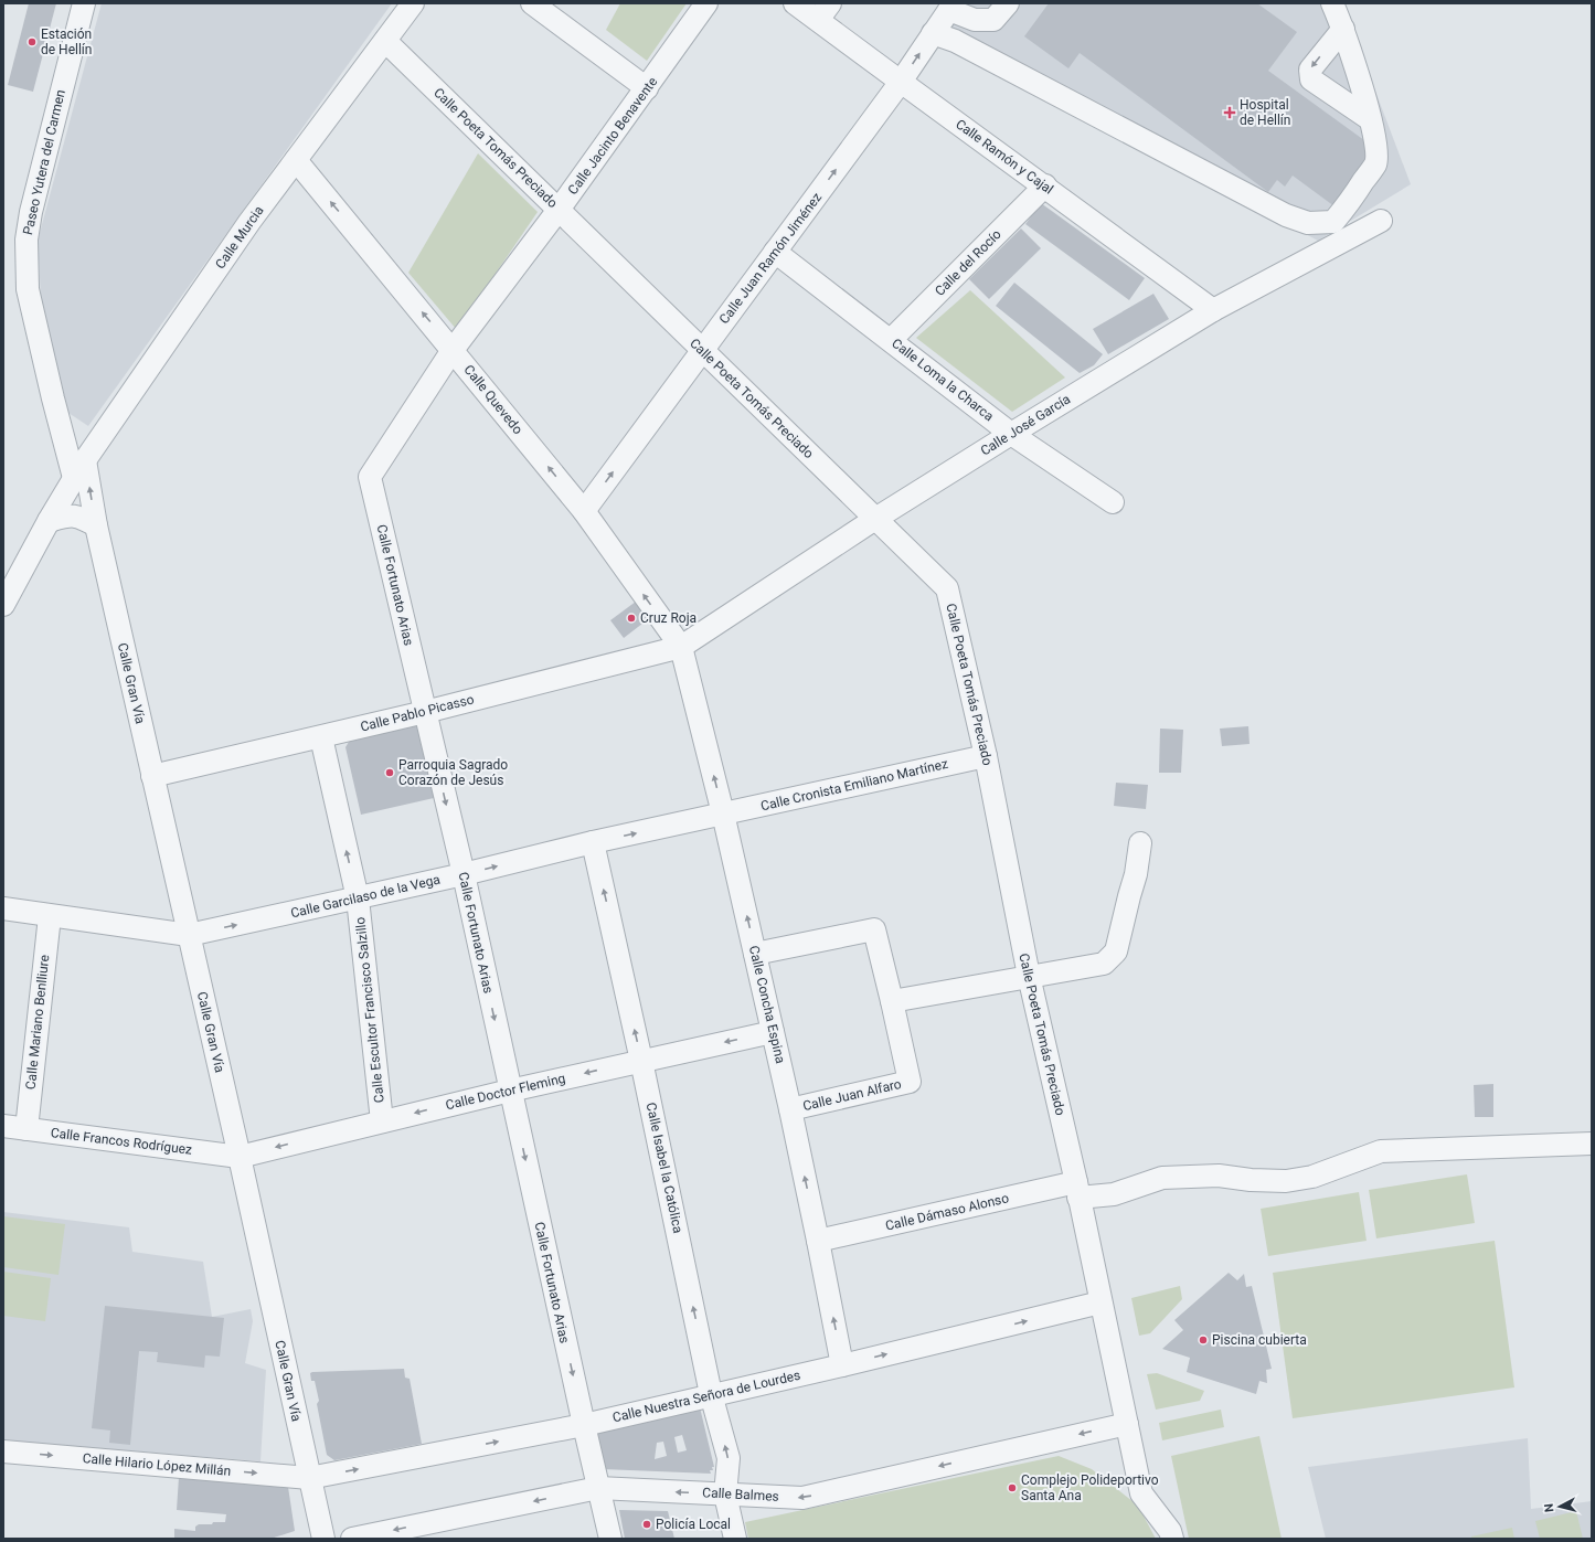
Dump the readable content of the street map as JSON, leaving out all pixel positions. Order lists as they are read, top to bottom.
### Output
{
  "streets": {
    "street": [
      "Calle Jacinto Benavente",
      "Calle Poeta Tomás Preciado",
      "Calle Ramón y Cajal",
      "Paseo Yutera del Carmen",
      "Calle Murcia",
      "Calle Juan Ramón Jiménez",
      "Calle del Rocío",
      "Calle Loma la Charca",
      "Calle Quevedo",
      "Calle José García",
      "Calle Fortunato Arias",
      "Calle Gran Vía",
      "Calle Pablo Picasso",
      "Calle Cronista Emiliano Martínez",
      "Calle Garcilaso de la Vega",
      "Calle Concha Espina",
      "Calle Escultor Francisco Salzillo",
      "Calle Mariano Benlliure",
      "Calle Doctor Fleming",
      "Calle Juan Alfaro",
      "Calle Francos Rodríguez",
      "Calle Isabel la Católica",
      "Calle Dámaso Alonso",
      "Calle Nuestra Señora de Lourdes",
      "Calle Hilario López Millán",
      "Calle Balmes"
    ]
  },
  "crossings": [
    ["Calle Jacinto Benavente", "Calle Poeta Tomás Preciado"],
    ["Calle Jacinto Benavente", "Calle Quevedo"],
    ["Calle Jacinto Benavente", "Calle Fortunato Arias"],
    ["Calle Poeta Tomás Preciado", "Calle Murcia"],
    ["Calle Poeta Tomás Preciado", "Calle Juan Ramón Jiménez"],
    ["Calle Poeta Tomás Preciado", "Calle José García"],
    ["Calle Poeta Tomás Preciado", "Calle Cronista Emiliano Martínez"],
    ["Calle Poeta Tomás Preciado", "Calle Dámaso Alonso"],
    ["Calle Poeta Tomás Preciado", "Calle Nuestra Señora de Lourdes"],
    ["Calle Poeta Tomás Preciado", "Calle Balmes"],
    ["Calle Ramón y Cajal", "Calle Juan Ramón Jiménez"],
    ["Calle Ramón y Cajal", "Calle del Rocío"],
    ["Calle Ramón y Cajal", "Calle José García"],
    ["Paseo Yutera del Carmen", "Calle Murcia"],
    ["Paseo Yutera del Carmen", "Calle Gran Vía"],
    ["Calle Murcia", "Calle Quevedo"],
    ["Calle Murcia", "Calle Gran Vía"],
    ["Calle Juan Ramón Jiménez", "Calle Loma la Charca"],
    ["Calle Juan Ramón Jiménez", "Calle Quevedo"],
    ["Calle del Rocío", "Calle Loma la Charca"],
    ["Calle Loma la Charca", "Calle José García"],
    ["Calle Quevedo", "Calle José García"],
    ["Calle Quevedo", "Calle Fortunato Arias"],
    ["Calle Quevedo", "Calle Pablo Picasso"],
    ["Calle Quevedo", "Calle Concha Espina"],
    ["Calle José García", "Calle Pablo Picasso"],
    ["Calle José García", "Calle Concha Espina"],
    ["Calle Fortunato Arias", "Calle Pablo Picasso"],
    ["Calle Fortunato Arias", "Calle Garcilaso de la Vega"],
    ["Calle Fortunato Arias", "Calle Doctor Fleming"],
    ["Calle Fortunato Arias", "Calle Nuestra Señora de Lourdes"],
    ["Calle Fortunato Arias", "Calle Balmes"],
    ["Calle Gran Vía", "Calle Pablo Picasso"],
    ["Calle Gran Vía", "Calle Garcilaso de la Vega"],
    ["Calle Gran Vía", "Calle Doctor Fleming"],
    ["Calle Gran Vía", "Calle Francos Rodríguez"],
    ["Calle Gran Vía", "Calle Nuestra Señora de Lourdes"],
    ["Calle Gran Vía", "Calle Hilario López Millán"],
    ["Calle Pablo Picasso", "Calle Concha Espina"],
    ["Calle Pablo Picasso", "Calle Escultor Francisco Salzillo"],
    ["Calle Cronista Emiliano Martínez", "Calle Garcilaso de la Vega"],
    ["Calle Cronista Emiliano Martínez", "Calle Concha Espina"],
    ["Calle Garcilaso de la Vega", "Calle Concha Espina"],
    ["Calle Garcilaso de la Vega", "Calle Escultor Francisco Salzillo"],
    ["Calle Garcilaso de la Vega", "Calle Mariano Benlliure"],
    ["Calle Garcilaso de la Vega", "Calle Isabel la Católica"],
    ["Calle Concha Espina", "Calle Doctor Fleming"],
    ["Calle Concha Espina", "Calle Juan Alfaro"],
    ["Calle Concha Espina", "Calle Dámaso Alonso"],
    ["Calle Concha Espina", "Calle Nuestra Señora de Lourdes"],
    ["Calle Escultor Francisco Salzillo", "Calle Doctor Fleming"],
    ["Calle Mariano Benlliure", "Calle Francos Rodríguez"],
    ["Calle Doctor Fleming", "Calle Francos Rodríguez"],
    ["Calle Doctor Fleming", "Calle Isabel la Católica"],
    ["Calle Isabel la Católica", "Calle Nuestra Señora de Lourdes"],
    ["Calle Isabel la Católica", "Calle Balmes"],
    ["Calle Nuestra Señora de Lourdes", "Calle Hilario López Millán"]
  ],
  "one_way": [
    "Calle Juan Ramón Jiménez",
    "Calle Quevedo",
    "Calle Fortunato Arias",
    "Calle Garcilaso de la Vega",
    "Calle Concha Espina",
    "Calle Escultor Francisco Salzillo",
    "Calle Doctor Fleming",
    "Calle Isabel la Católica",
    "Calle Nuestra Señora de Lourdes",
    "Calle Hilario López Millán",
    "Calle Balmes"
  ],
  "places": {
    "other": [
      "Estación de Hellín",
      "Cruz Roja",
      "Parroquia Sagrado Corazón de Jesús",
      "Piscina cubierta",
      "Complejo Polideportivo Santa Ana",
      "Policía Local"
    ],
    "health": ["Hospital de Hellín"]
  },
  "north": "left"
}
